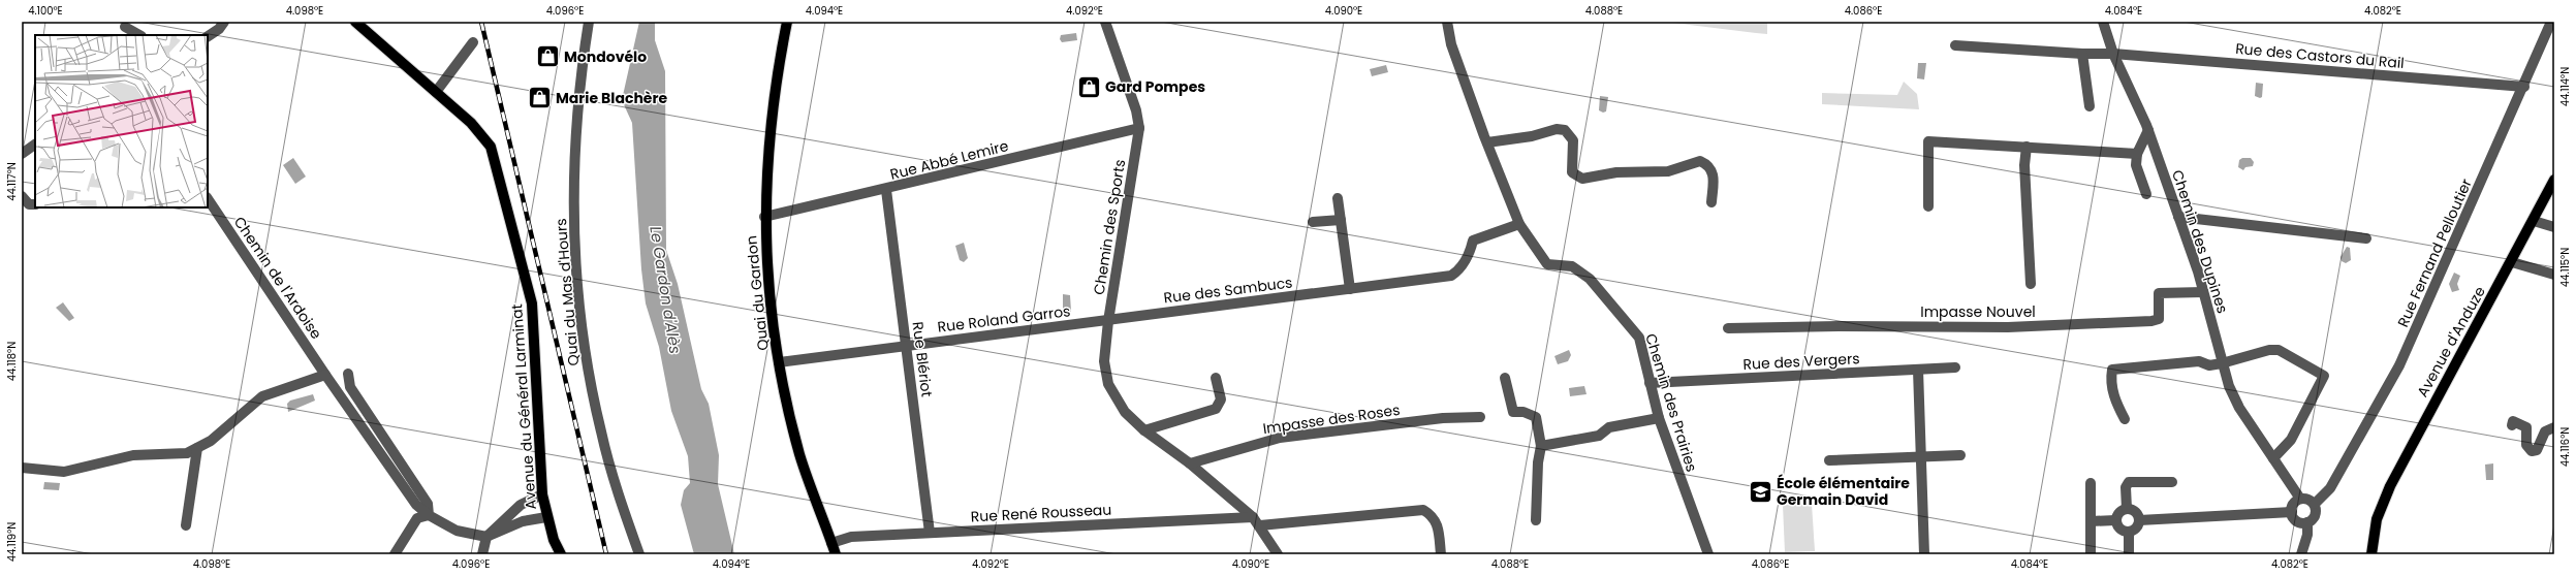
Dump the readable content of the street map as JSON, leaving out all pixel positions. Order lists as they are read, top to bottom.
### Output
{
  "streets": {
    "main road": ["Quai du Gardon", "Avenue d'Anduze", "Avenue du Général Larminat"],
    "street": [
      "Rue des Castors du Rail",
      "Rue Abbé Lemire",
      "Chemin des Sports",
      "Chemin des Dupines",
      "Rue Fernand Pelloutier",
      "Chemin de l'Ardoise",
      "Rue des Sambucs",
      "Quai du Mas d'Hours",
      "Impasse Nouvel",
      "Rue Roland Garros",
      "Rue Blériot",
      "Rue des Vergers",
      "Chemin des Prairies",
      "Impasse des Roses",
      "Rue René Rousseau"
    ]
  },
  "crossings": [
    ["Rue des Castors du Rail", "Chemin des Dupines"],
    ["Rue des Castors du Rail", "Rue Fernand Pelloutier"],
    ["Rue Abbé Lemire", "Chemin des Sports"],
    ["Rue Abbé Lemire", "Quai du Gardon"],
    ["Rue Abbé Lemire", "Rue Blériot"],
    ["Chemin des Sports", "Rue des Sambucs"],
    ["Chemin des Sports", "Rue Roland Garros"],
    ["Chemin des Sports", "Impasse des Roses"],
    ["Chemin des Sports", "Rue René Rousseau"],
    ["Chemin des Dupines", "Rue Fernand Pelloutier"],
    ["Chemin des Dupines", "Impasse Nouvel"],
    ["Rue des Sambucs", "Rue Roland Garros"],
    ["Rue des Sambucs", "Chemin des Prairies"],
    ["Quai du Gardon", "Rue Roland Garros"],
    ["Quai du Gardon", "Rue René Rousseau"],
    ["Rue Roland Garros", "Rue Blériot"],
    ["Rue Blériot", "Rue René Rousseau"],
    ["Rue des Vergers", "Chemin des Prairies"]
  ],
  "water": ["Le Gardon d'Alès"],
  "places": {
    "shop": ["Mondovélo", "Gard Pompes", "Marie Blachère"],
    "school or university": ["École élémentaire Germain David"]
  },
  "coordinates": [
    "4.100°E",
    "4.098°E",
    "4.096°E",
    "4.094°E",
    "4.092°E",
    "4.090°E",
    "4.088°E",
    "4.086°E",
    "4.084°E",
    "4.082°E",
    "44.114°N",
    "44.117°N",
    "44.115°N",
    "44.118°N",
    "44.116°N",
    "44.119°N"
  ]
}
